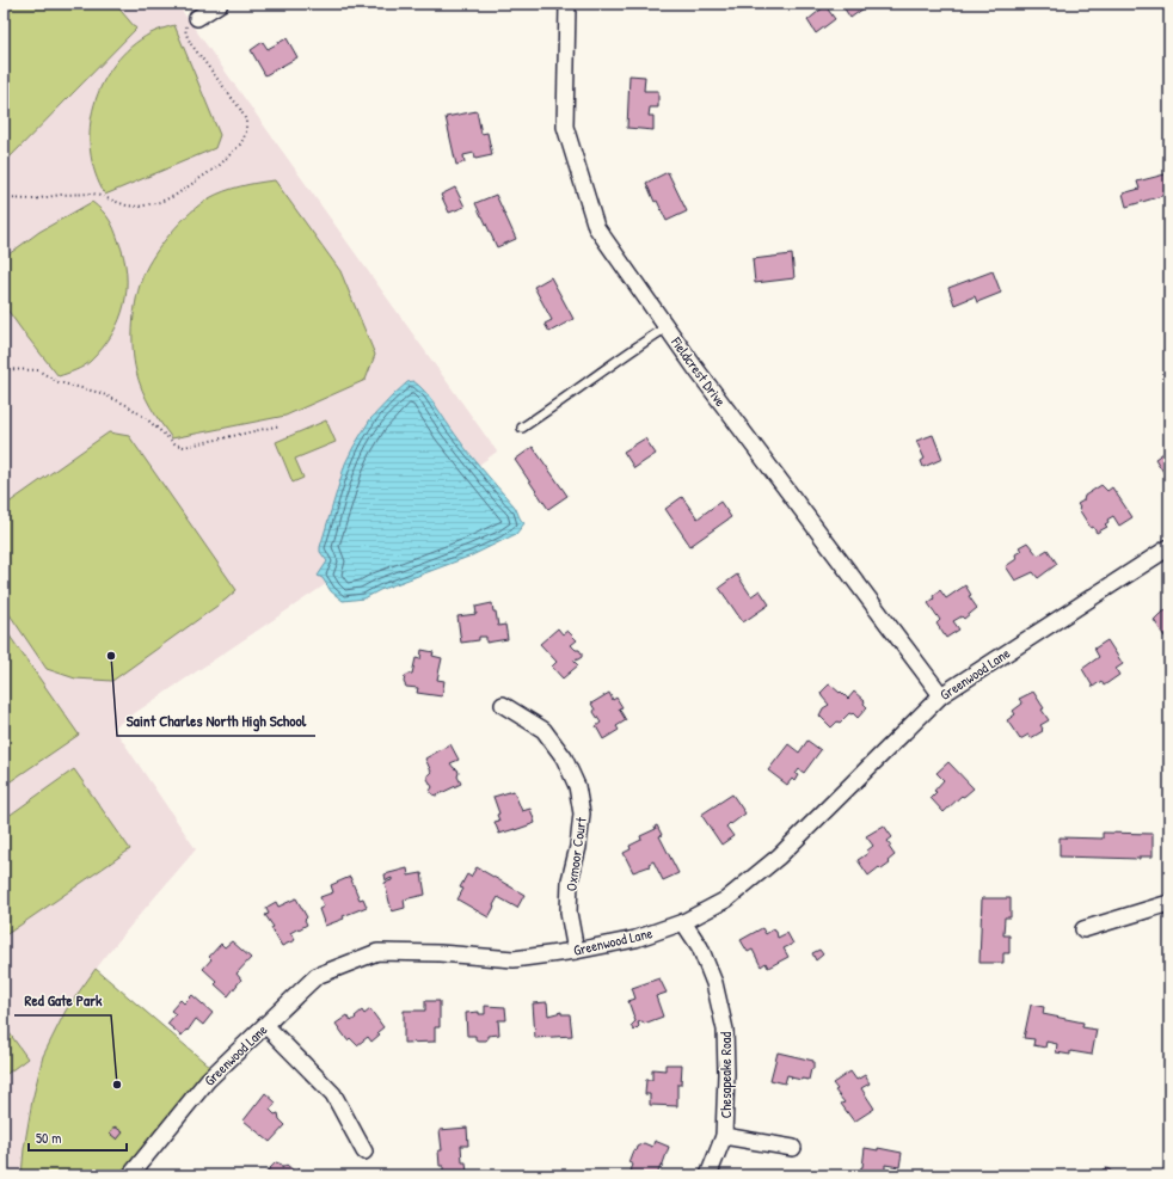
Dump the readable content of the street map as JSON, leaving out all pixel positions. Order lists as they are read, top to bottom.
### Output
{
  "streets": {
    "street": [
      "Fieldcrest Drive",
      "Greenwood Lane",
      "Oxmoor Court",
      "Chesapeake Road"
    ]
  },
  "crossings": [
    ["Fieldcrest Drive", "Greenwood Lane"],
    ["Greenwood Lane", "Oxmoor Court"],
    ["Greenwood Lane", "Chesapeake Road"]
  ],
  "places": ["Saint Charles North High School", "Red Gate Park"],
  "scale_bar": "50 m"
}
